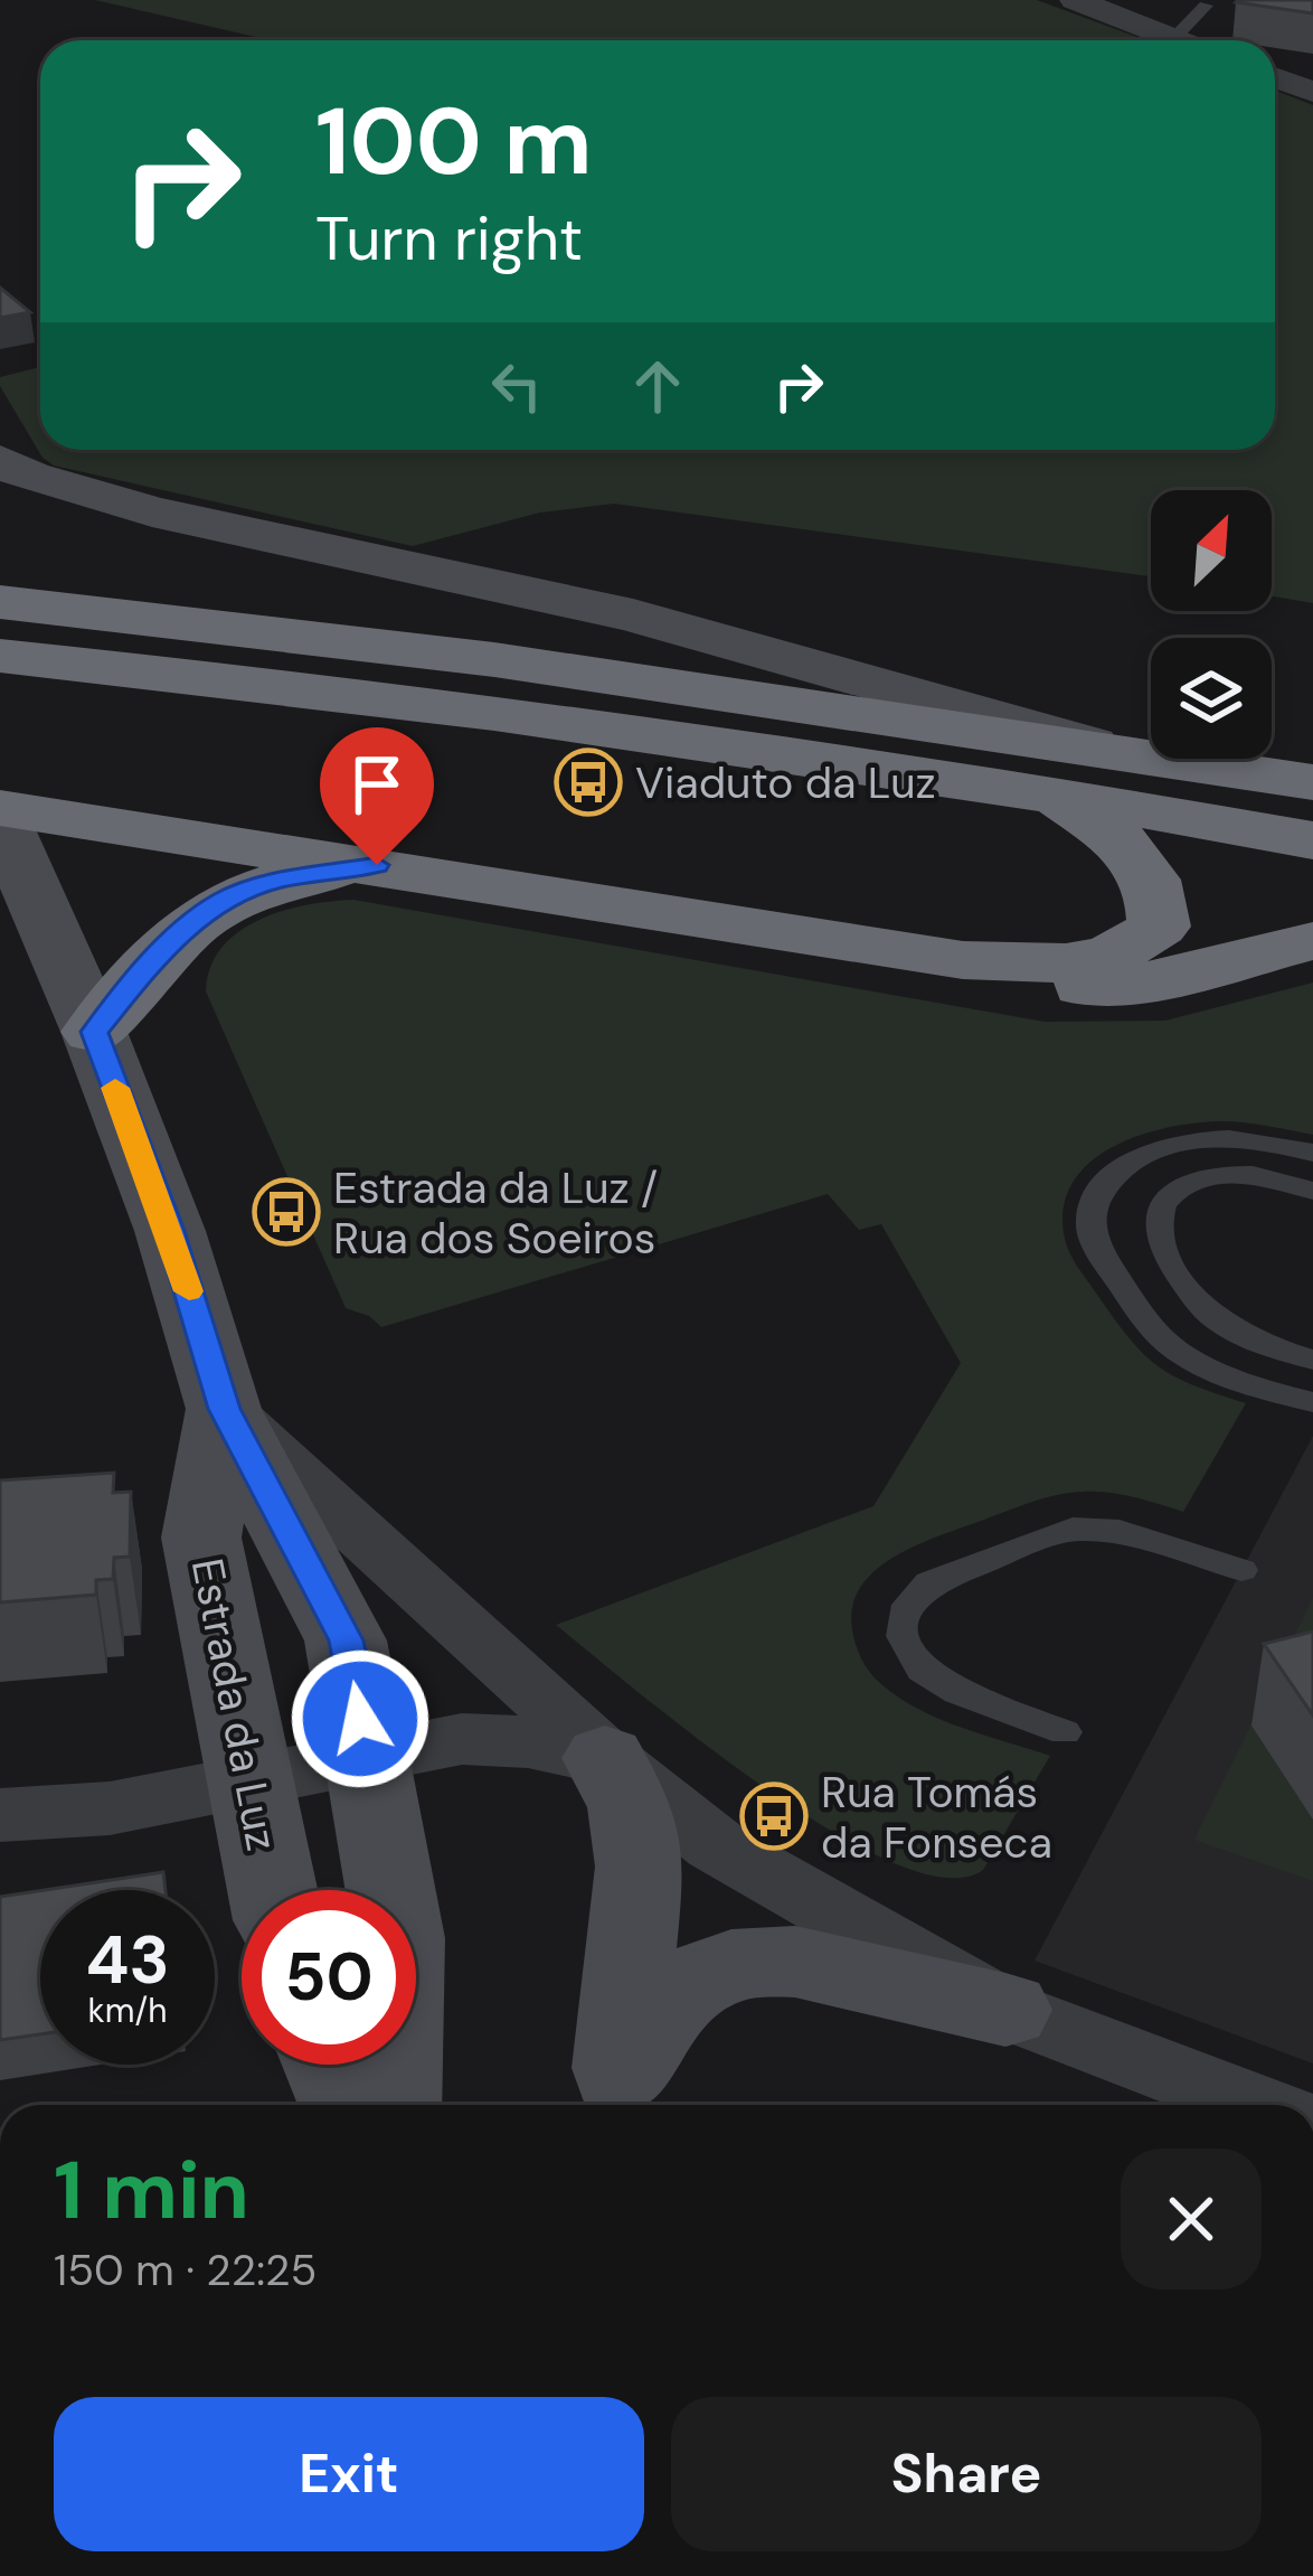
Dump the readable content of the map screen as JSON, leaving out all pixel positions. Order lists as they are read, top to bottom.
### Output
{
  "streets": {
    "main road": ["Estrada da Luz"]
  },
  "places": {
    "bus stop": ["Viaduto da Luz", "Estrada da Luz / Rua dos Soeiros", "Rua Tomás da Fonseca"]
  },
  "north": "top right",
  "page": {
    "turn": ["100 m", "Turn right"],
    "speed": "43 km/h",
    "limit": "50",
    "heading": ["1 min", "150 m · 22:25"],
    "buttons": ["Exit", "Share"]
  }
}
